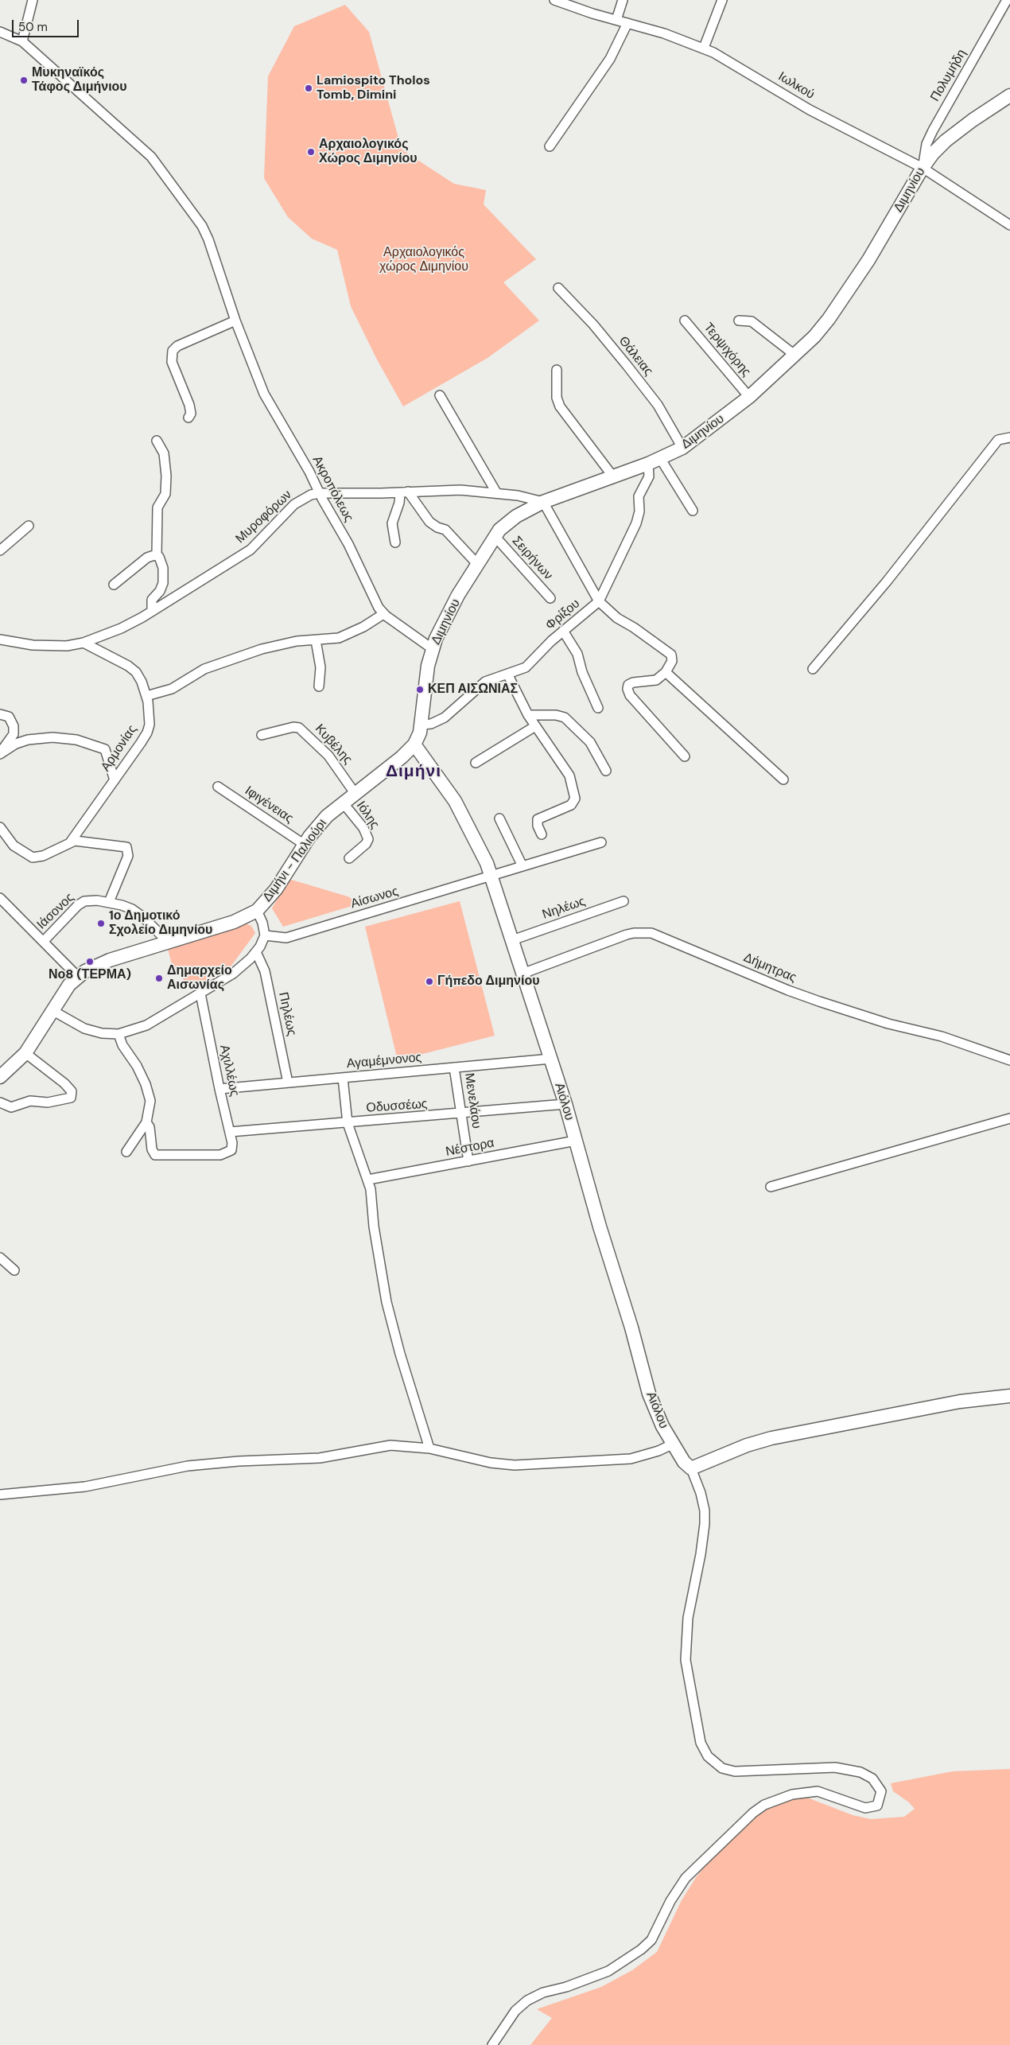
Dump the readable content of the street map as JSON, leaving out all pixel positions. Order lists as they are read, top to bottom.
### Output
{
  "streets": {
    "main road": ["Διμηνίου", "Διμήνι - Παλιούρι", "Αιόλου"],
    "street": [
      "Πολυμήδη",
      "Ιωλκού",
      "Τερψιχόρης",
      "Θάλειας",
      "Ακροπόλεως",
      "Μυροφόρων",
      "Σειρήνων",
      "Φρίξου",
      "Κυβέλης",
      "Αρμονίας",
      "Ιφιγένειας",
      "Ιόλης",
      "Αίσωνος",
      "Νηλέως",
      "Ιάσονος",
      "Δήμητρας",
      "Πηλέως",
      "Αγαμέμνονος",
      "Αχιλλέως",
      "Μενελάου",
      "Οδυσσέως",
      "Νέστορα"
    ]
  },
  "crossings": [
    ["Πολυμήδη", "Ιωλκού"],
    ["Πολυμήδη", "Διμηνίου"],
    ["Ιωλκού", "Διμηνίου"],
    ["Διμηνίου", "Τερψιχόρης"],
    ["Διμηνίου", "Θάλειας"],
    ["Διμηνίου", "Ακροπόλεως"],
    ["Διμηνίου", "Μυροφόρων"],
    ["Διμηνίου", "Σειρήνων"],
    ["Διμηνίου", "Φρίξου"],
    ["Διμηνίου", "Διμήνι - Παλιούρι"],
    ["Διμηνίου", "Αιόλου"],
    ["Ακροπόλεως", "Μυροφόρων"],
    ["Μυροφόρων", "Αρμονίας"],
    ["Κυβέλης", "Διμήνι - Παλιούρι"],
    ["Ιφιγένειας", "Διμήνι - Παλιούρι"],
    ["Ιόλης", "Διμήνι - Παλιούρι"],
    ["Διμήνι - Παλιούρι", "Ιάσονος"],
    ["Διμήνι - Παλιούρι", "Αιόλου"],
    ["Αίσωνος", "Αιόλου"],
    ["Νηλέως", "Αιόλου"],
    ["Δήμητρας", "Αιόλου"],
    ["Πηλέως", "Αγαμέμνονος"],
    ["Αγαμέμνονος", "Αχιλλέως"],
    ["Αγαμέμνονος", "Μενελάου"],
    ["Αγαμέμνονος", "Αιόλου"],
    ["Αχιλλέως", "Οδυσσέως"],
    ["Μενελάου", "Οδυσσέως"],
    ["Μενελάου", "Νέστορα"],
    ["Αιόλου", "Οδυσσέως"],
    ["Αιόλου", "Νέστορα"]
  ],
  "districts": ["Διμήνι"],
  "parks": ["Αρχαιολογικός χώρος Διμηνίου"],
  "places": [
    "Μυκηναϊκός Τάφος Διμήνιου",
    "Lamiospito Tholos Tomb, Dimini",
    "Αρχαιολογικός Χώρος Διμηνίου",
    "ΚΕΠ ΑΙΣΩΝΙΑΣ",
    "1ο Δημοτικό Σχολείο Διμηνίου",
    "Νο8 (ΤΕΡΜΑ)",
    "Δημαρχείο Αισωνίας",
    "Γήπεδο Διμηνίου"
  ],
  "scale_bar": "50 m"
}
